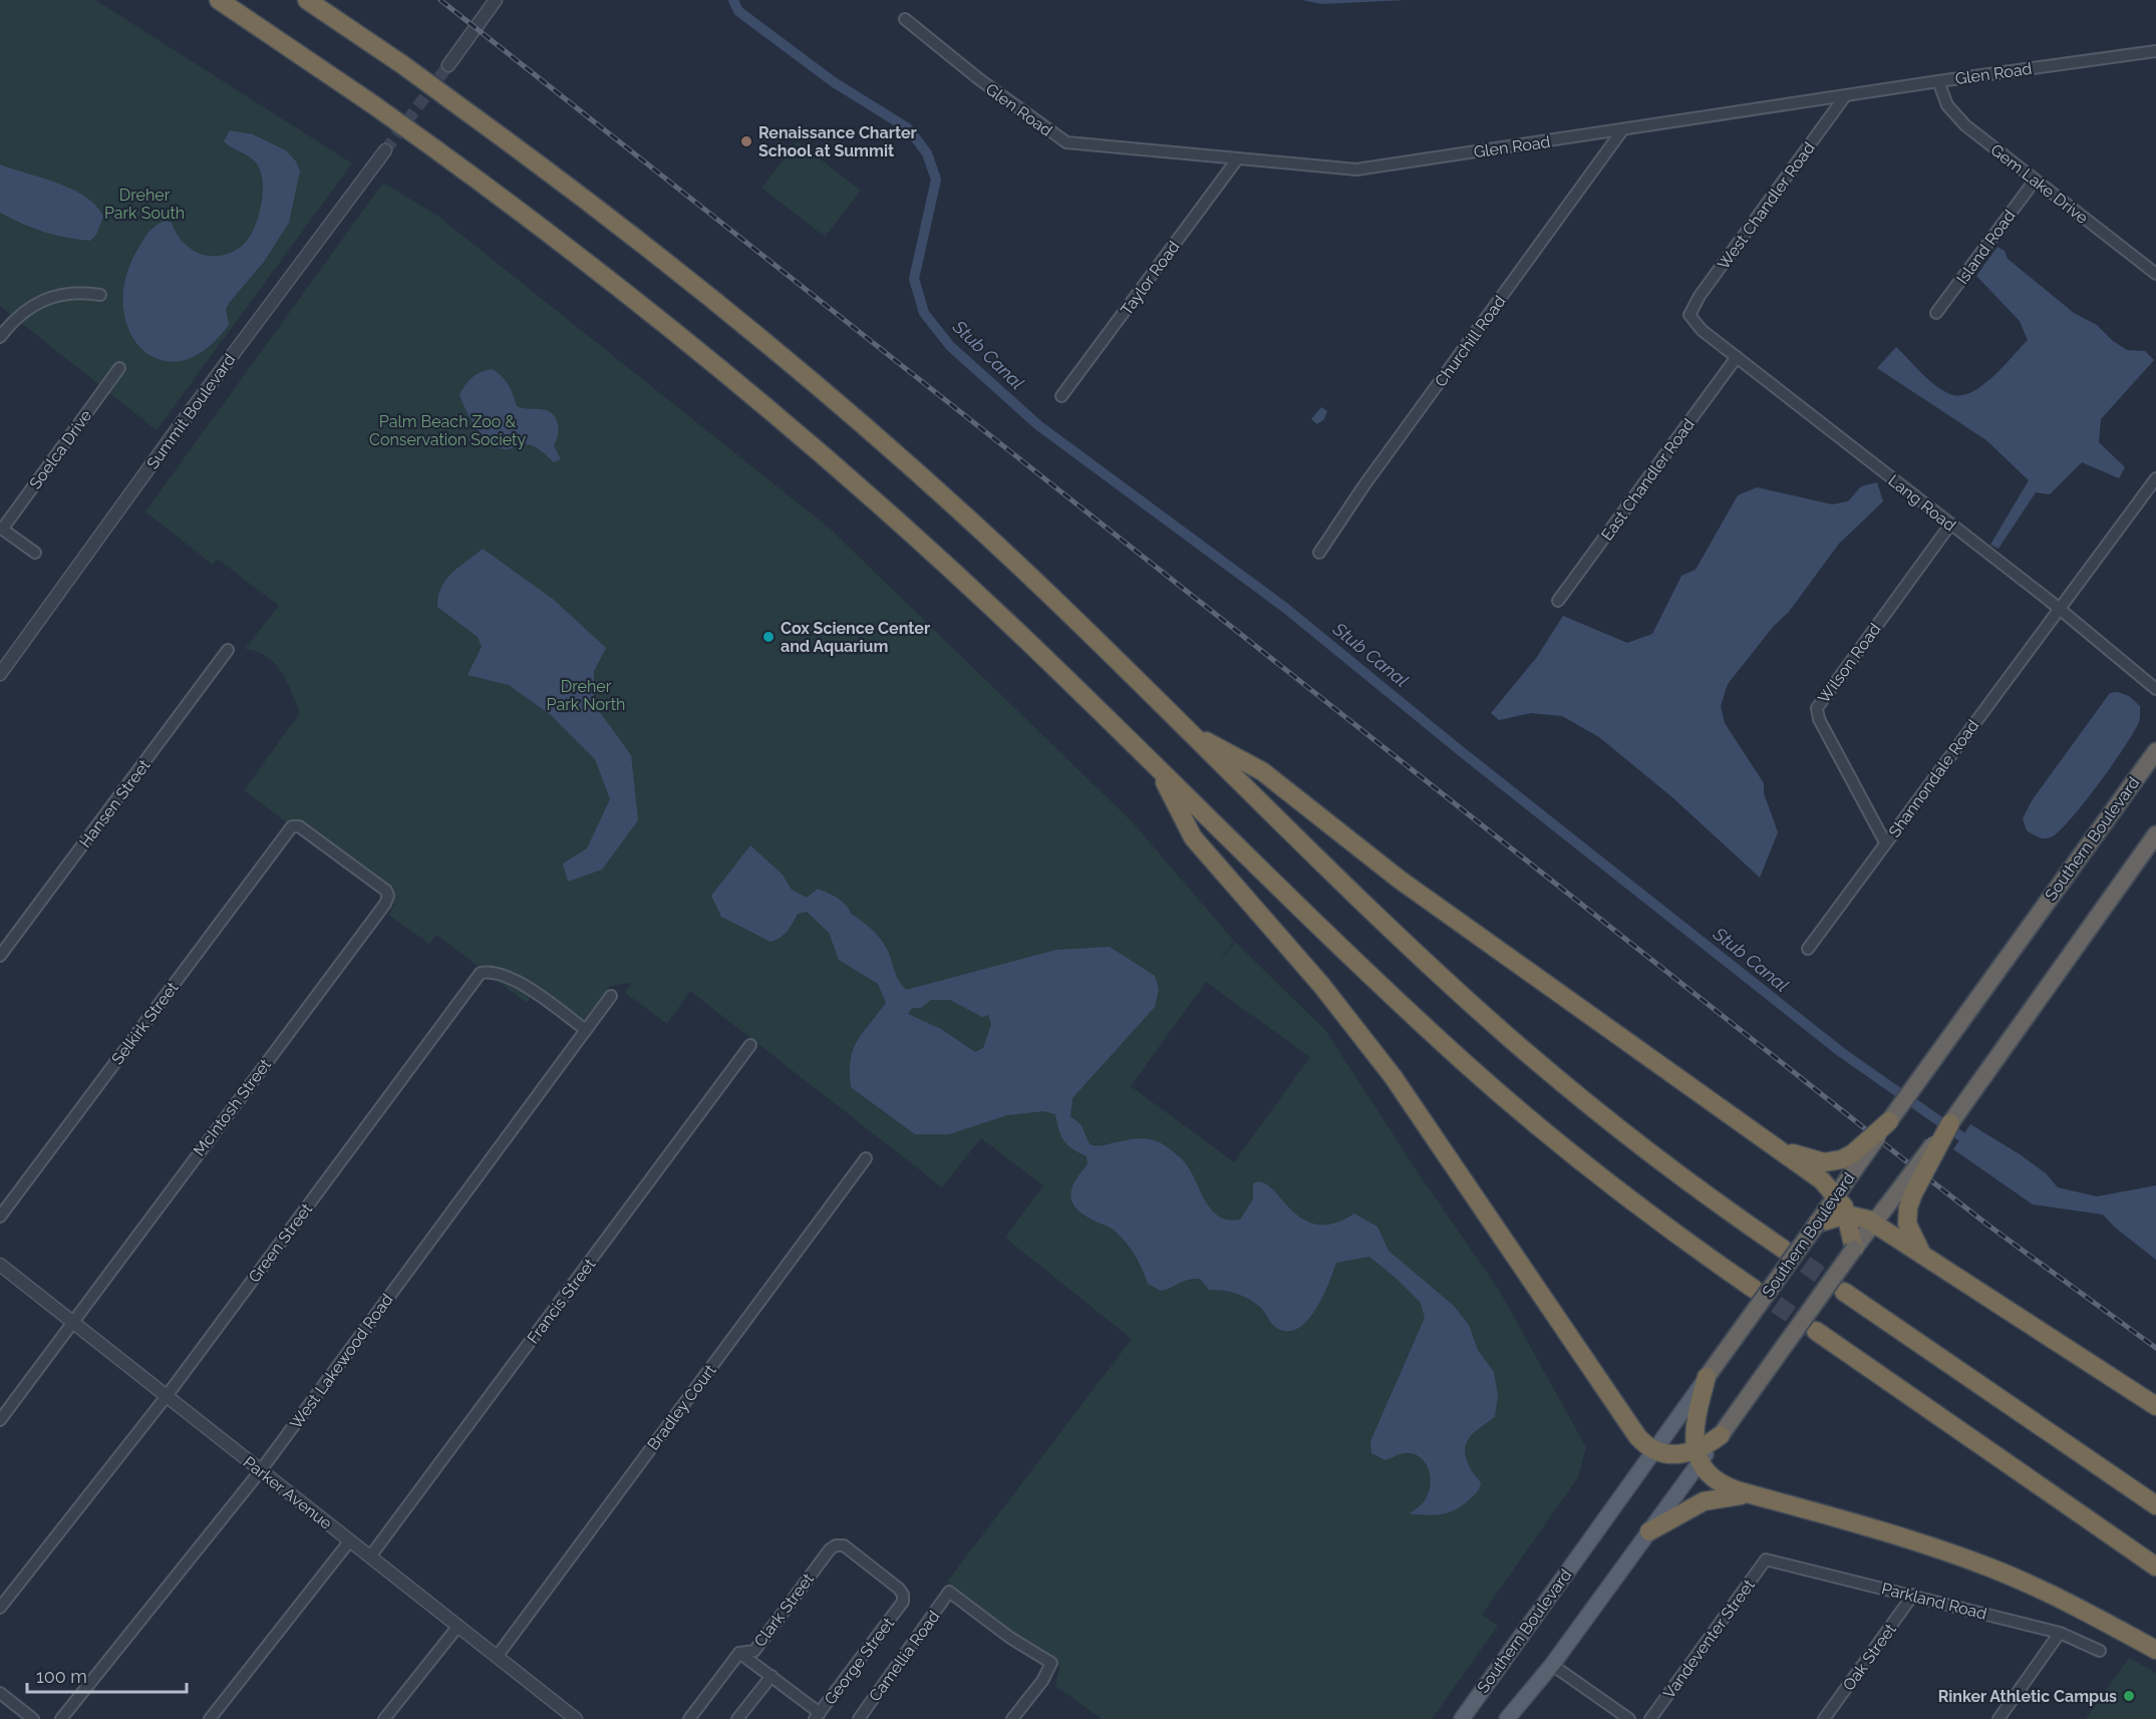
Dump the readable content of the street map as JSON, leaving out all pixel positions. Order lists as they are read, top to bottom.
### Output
{
  "streets": {
    "highway": ["Southern Boulevard"],
    "street": [
      "Glen Road",
      "Gem Lake Drive",
      "West Chandler Road",
      "Island Road",
      "Taylor Road",
      "Churchill Road",
      "Summit Boulevard",
      "Soelca Drive",
      "East Chandler Road",
      "Lang Road",
      "Wilson Road",
      "Shannondale Road",
      "Hansen Street",
      "Selkirk Street",
      "McIntosh Street",
      "Green Street",
      "Francis Street",
      "West Lakewood Road",
      "Bradley Court",
      "Parker Avenue",
      "Parkland Road",
      "Clark Street",
      "Vandeventer Street",
      "Camellia Road",
      "Oak Street",
      "George Street"
    ]
  },
  "crossings": [
    ["Glen Road", "Gem Lake Drive"],
    ["Glen Road", "West Chandler Road"],
    ["Glen Road", "Taylor Road"],
    ["Glen Road", "Churchill Road"],
    ["Gem Lake Drive", "Island Road"],
    ["West Chandler Road", "Lang Road"],
    ["East Chandler Road", "Lang Road"],
    ["Lang Road", "Wilson Road"],
    ["Lang Road", "Shannondale Road"],
    ["Wilson Road", "Shannondale Road"],
    ["Selkirk Street", "McIntosh Street"],
    ["McIntosh Street", "Parker Avenue"],
    ["Green Street", "West Lakewood Road"],
    ["Green Street", "Parker Avenue"],
    ["Francis Street", "Parker Avenue"],
    ["West Lakewood Road", "Parker Avenue"],
    ["Bradley Court", "Parker Avenue"],
    ["Parkland Road", "Vandeventer Street"],
    ["Parkland Road", "Oak Street"],
    ["Clark Street", "George Street"]
  ],
  "water": ["Stub Canal"],
  "parks": ["Dreher Park South", "Palm Beach Zoo & Conservation Society", "Dreher Park North"],
  "places": ["Renaissance Charter School at Summit", "Cox Science Center and Aquarium", "Rinker Athletic Campus"],
  "scale_bar": "100 m"
}
